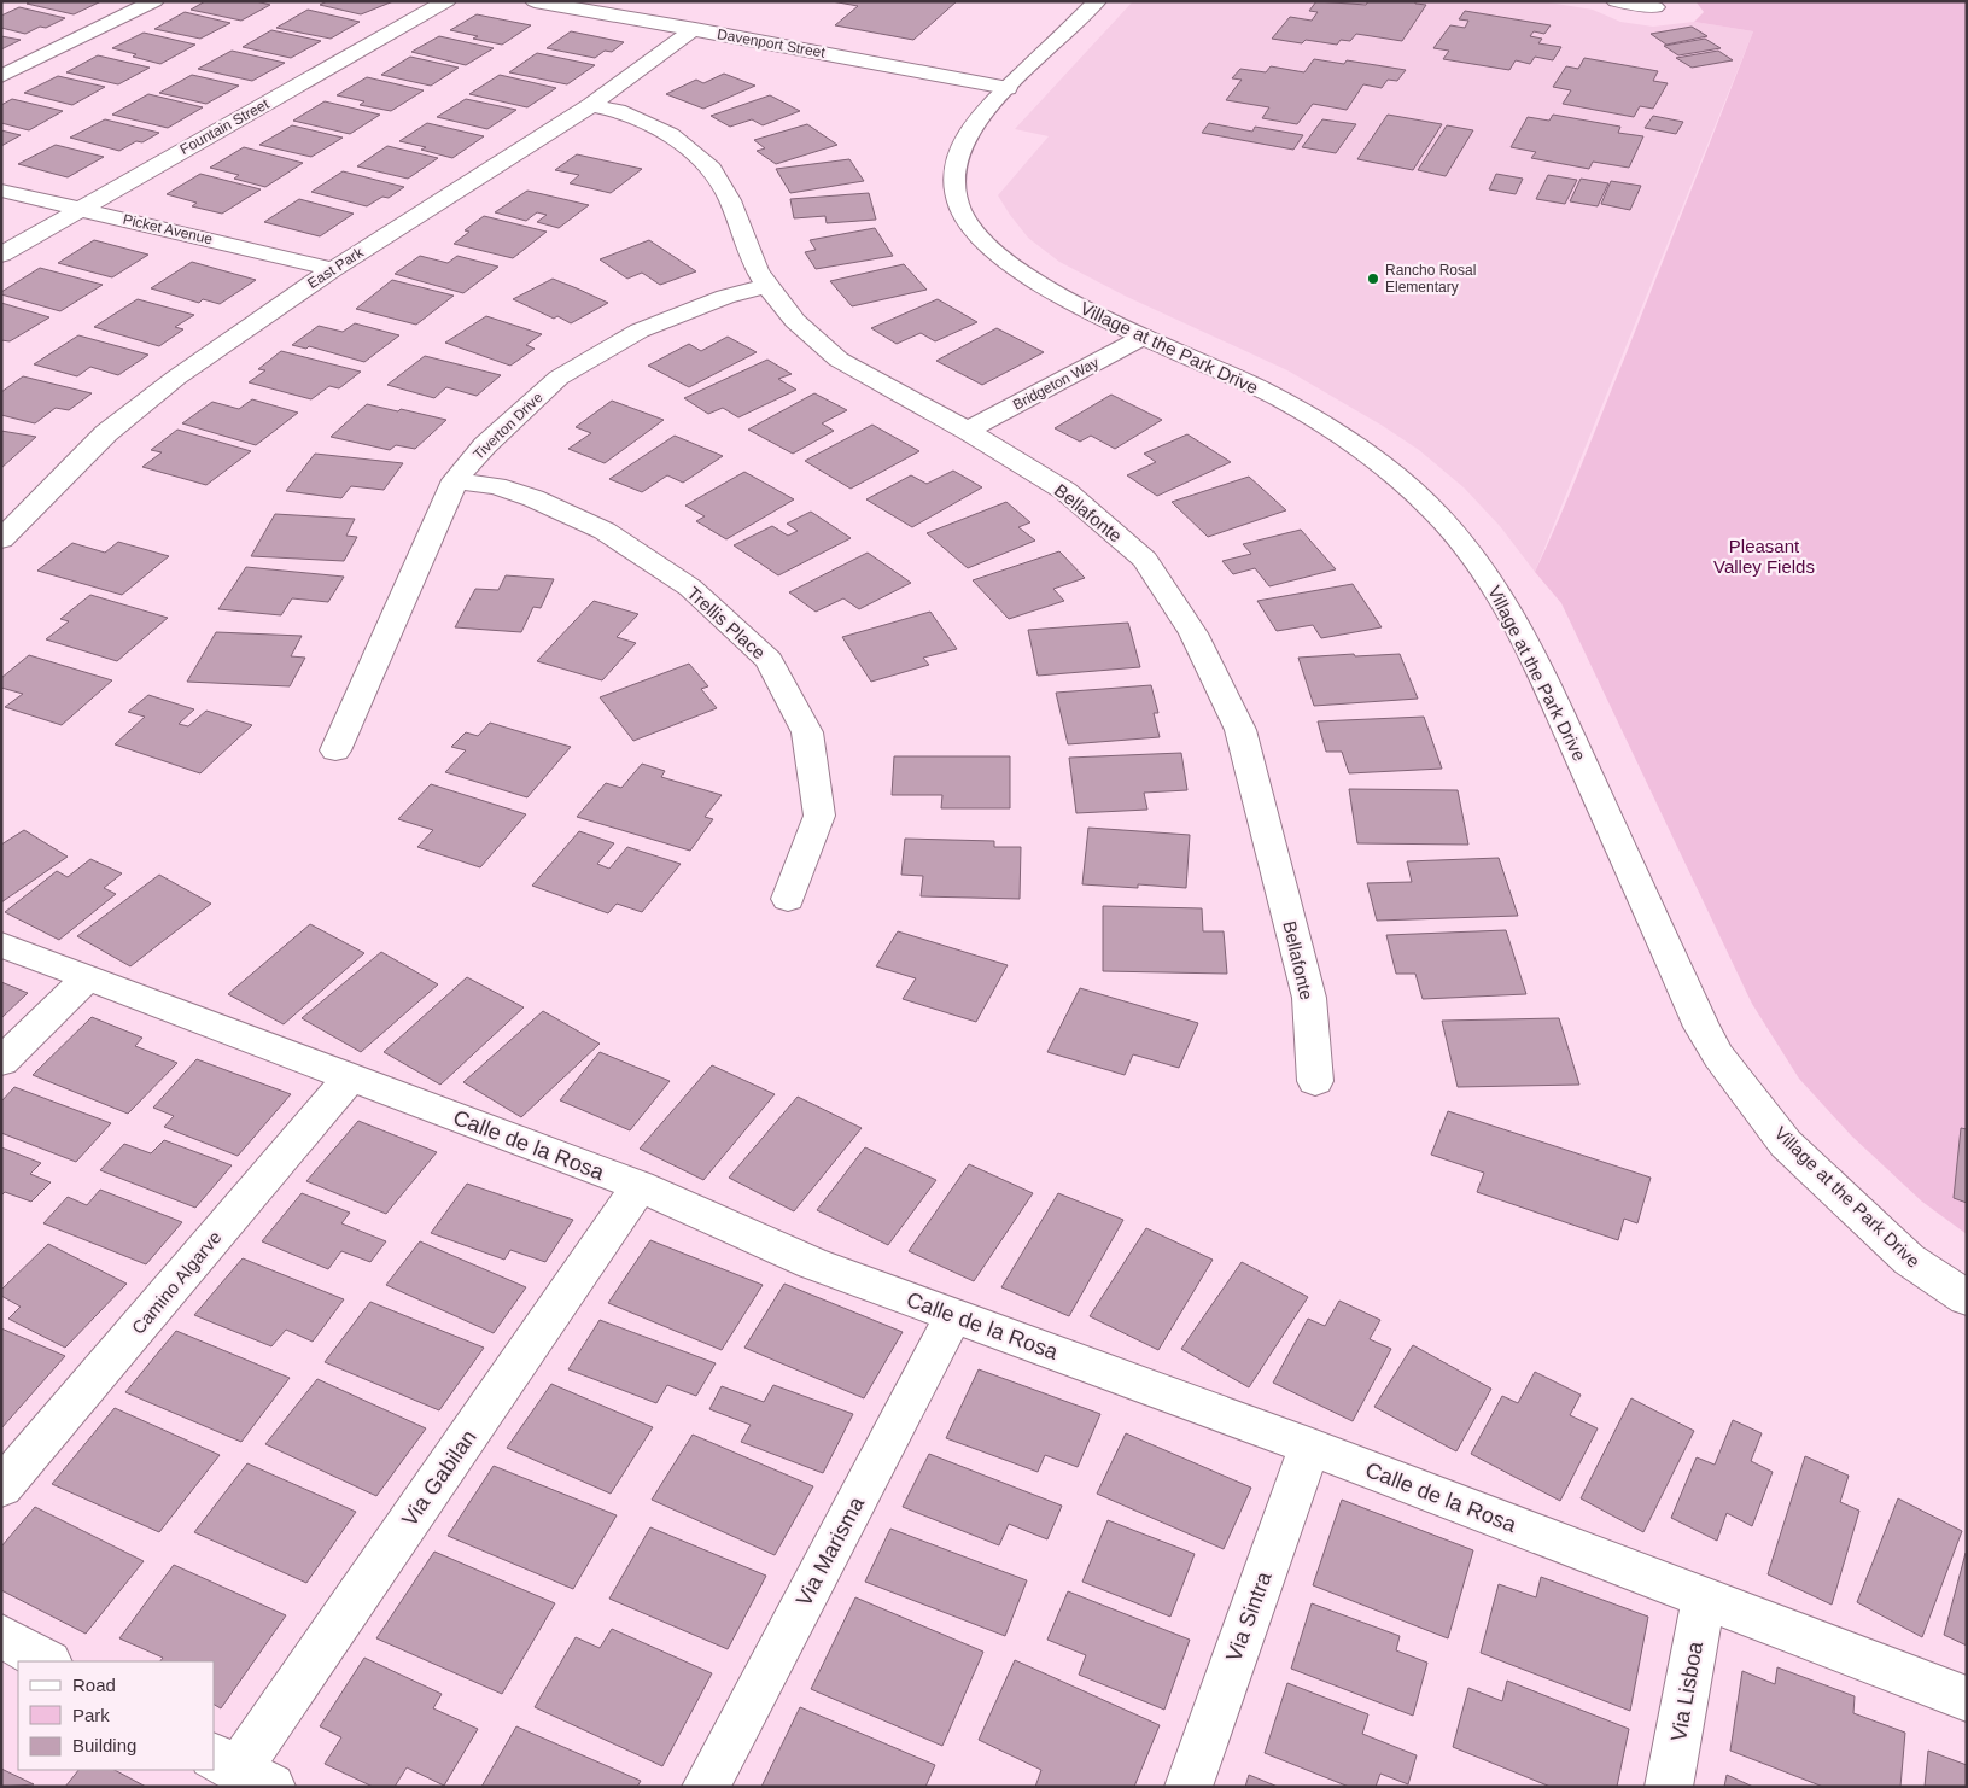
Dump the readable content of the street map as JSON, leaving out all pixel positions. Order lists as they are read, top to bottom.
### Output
{
  "streets": {
    "street": [
      "Davenport Street",
      "Fountain Street",
      "Picket Avenue",
      "East Park",
      "Village at the Park Drive",
      "Bridgeton Way",
      "Tiverton Drive",
      "Bellafonte",
      "Trellis Place",
      "Calle de la Rosa",
      "Camino Algarve",
      "Via Gabilan",
      "Via Marisma",
      "Via Sintra",
      "Via Lisboa"
    ]
  },
  "crossings": [
    ["Davenport Street", "East Park"],
    ["Davenport Street", "Village at the Park Drive"],
    ["Fountain Street", "Picket Avenue"],
    ["Picket Avenue", "East Park"],
    ["East Park", "Bellafonte"],
    ["Village at the Park Drive", "Bridgeton Way"],
    ["Bridgeton Way", "Bellafonte"],
    ["Tiverton Drive", "Bellafonte"],
    ["Tiverton Drive", "Trellis Place"],
    ["Calle de la Rosa", "Camino Algarve"],
    ["Calle de la Rosa", "Via Gabilan"],
    ["Calle de la Rosa", "Via Marisma"],
    ["Calle de la Rosa", "Via Sintra"],
    ["Calle de la Rosa", "Via Lisboa"]
  ],
  "parks": ["Pleasant Valley Fields"],
  "places": ["Rancho Rosal Elementary"],
  "legend": ["Road", "Park", "Building"]
}
